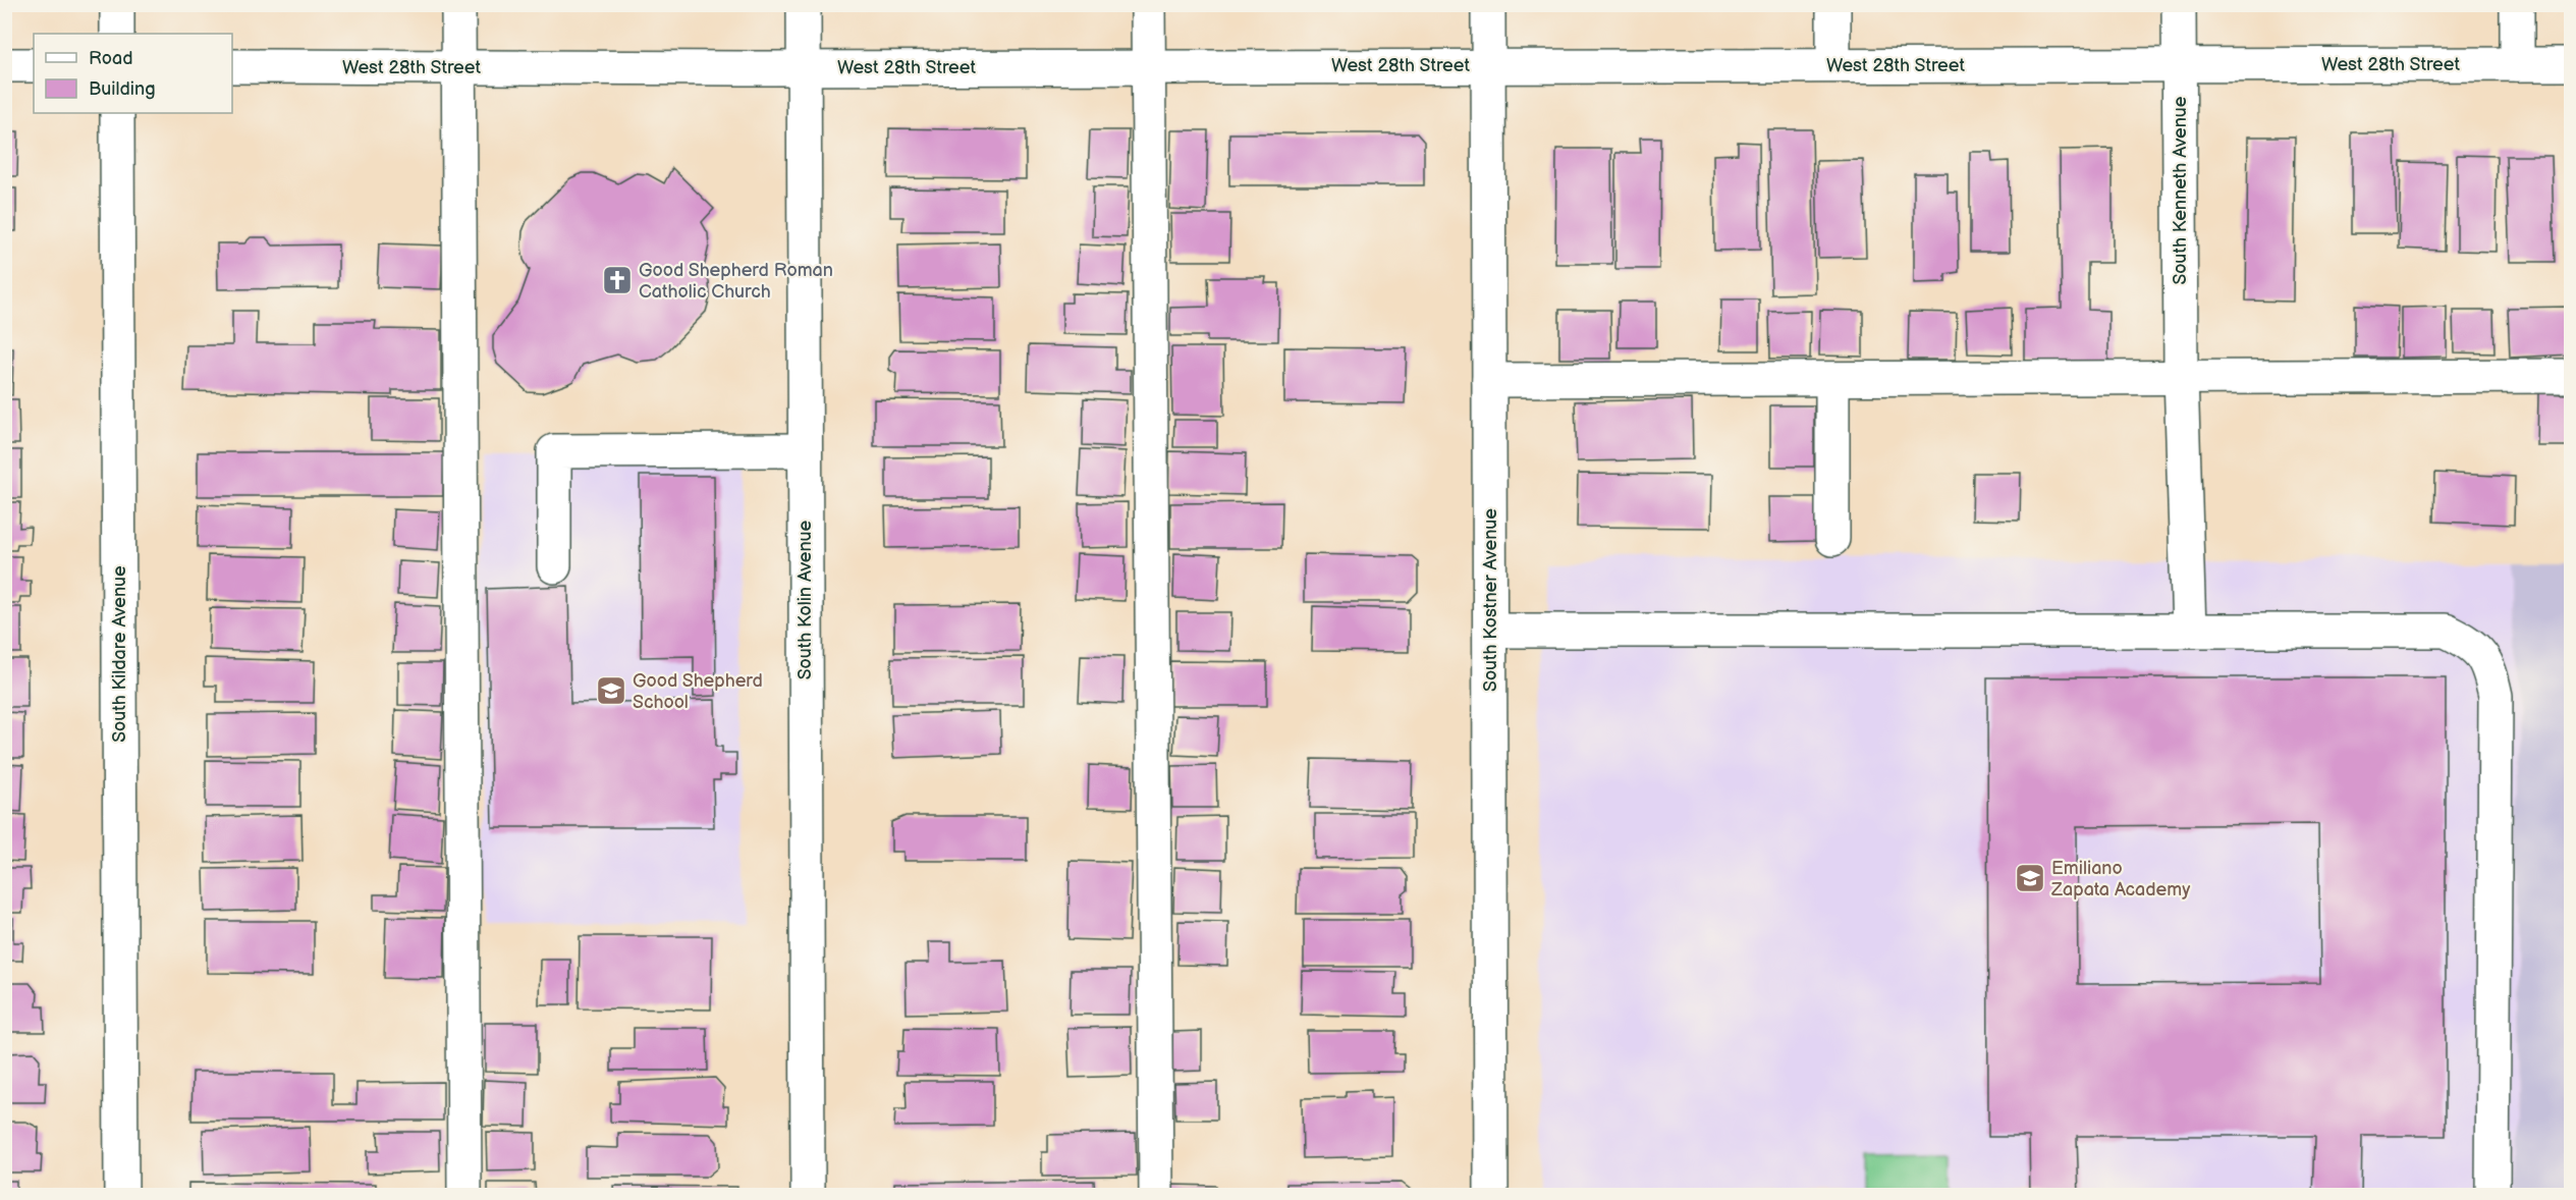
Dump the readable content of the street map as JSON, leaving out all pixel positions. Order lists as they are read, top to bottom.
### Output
{
  "streets": {
    "street": [
      "West 28th Street",
      "South Kenneth Avenue",
      "South Kolin Avenue",
      "South Kostner Avenue",
      "South Kildare Avenue"
    ]
  },
  "crossings": [
    ["West 28th Street", "South Kenneth Avenue"],
    ["West 28th Street", "South Kolin Avenue"],
    ["West 28th Street", "South Kostner Avenue"]
  ],
  "places": {
    "church": ["Good Shepherd Roman Catholic Church"],
    "school or university": ["Good Shepherd School", "Emiliano Zapata Academy"]
  },
  "legend": ["Road", "Building"]
}
